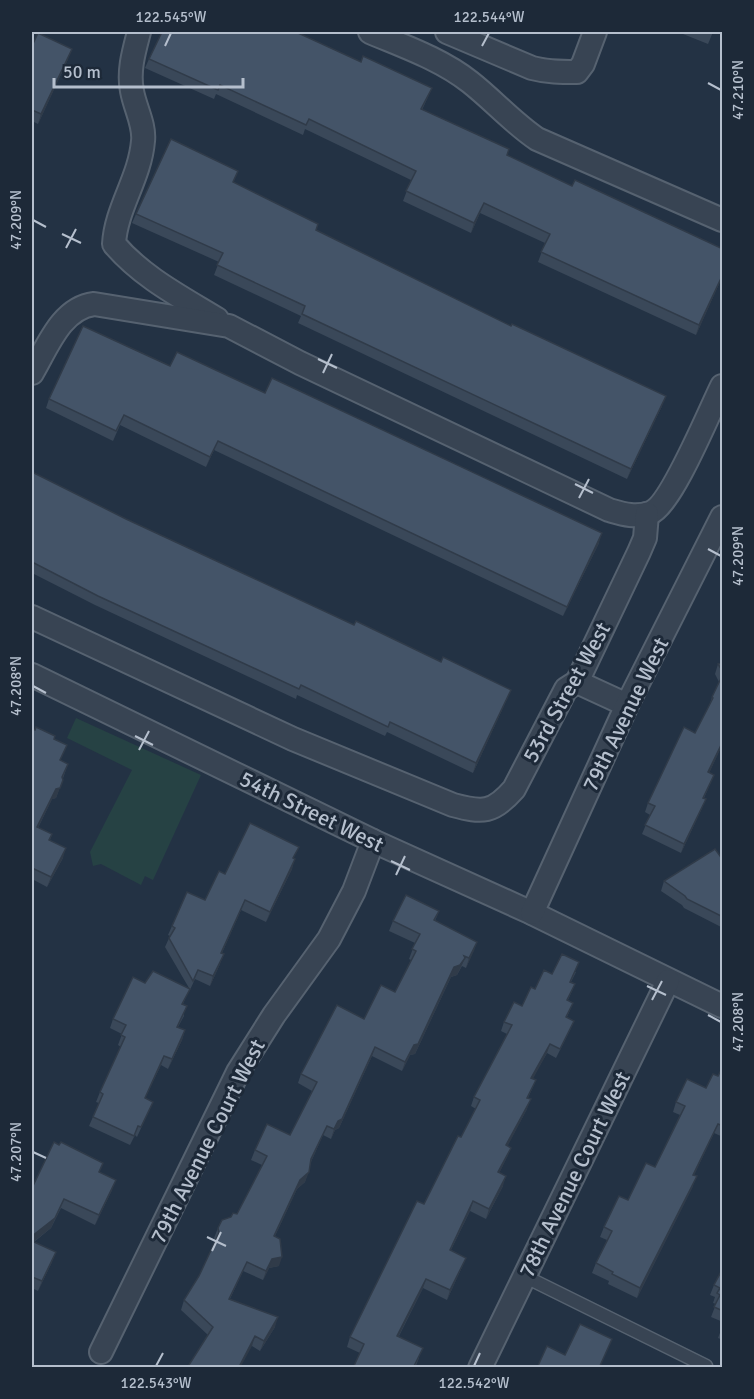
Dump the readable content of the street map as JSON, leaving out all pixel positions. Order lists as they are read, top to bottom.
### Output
{
  "streets": {
    "street": [
      "53rd Street West",
      "79th Avenue West",
      "54th Street West",
      "79th Avenue Court West",
      "78th Avenue Court West"
    ]
  },
  "crossings": [
    ["79th Avenue West", "54th Street West"],
    ["54th Street West", "79th Avenue Court West"],
    ["54th Street West", "78th Avenue Court West"]
  ],
  "scale_bar": "50 m",
  "coordinates": [
    "122.545°W",
    "122.544°W",
    "47.210°N",
    "47.209°N",
    "47.208°N",
    "47.207°N",
    "122.543°W",
    "122.542°W"
  ]
}
